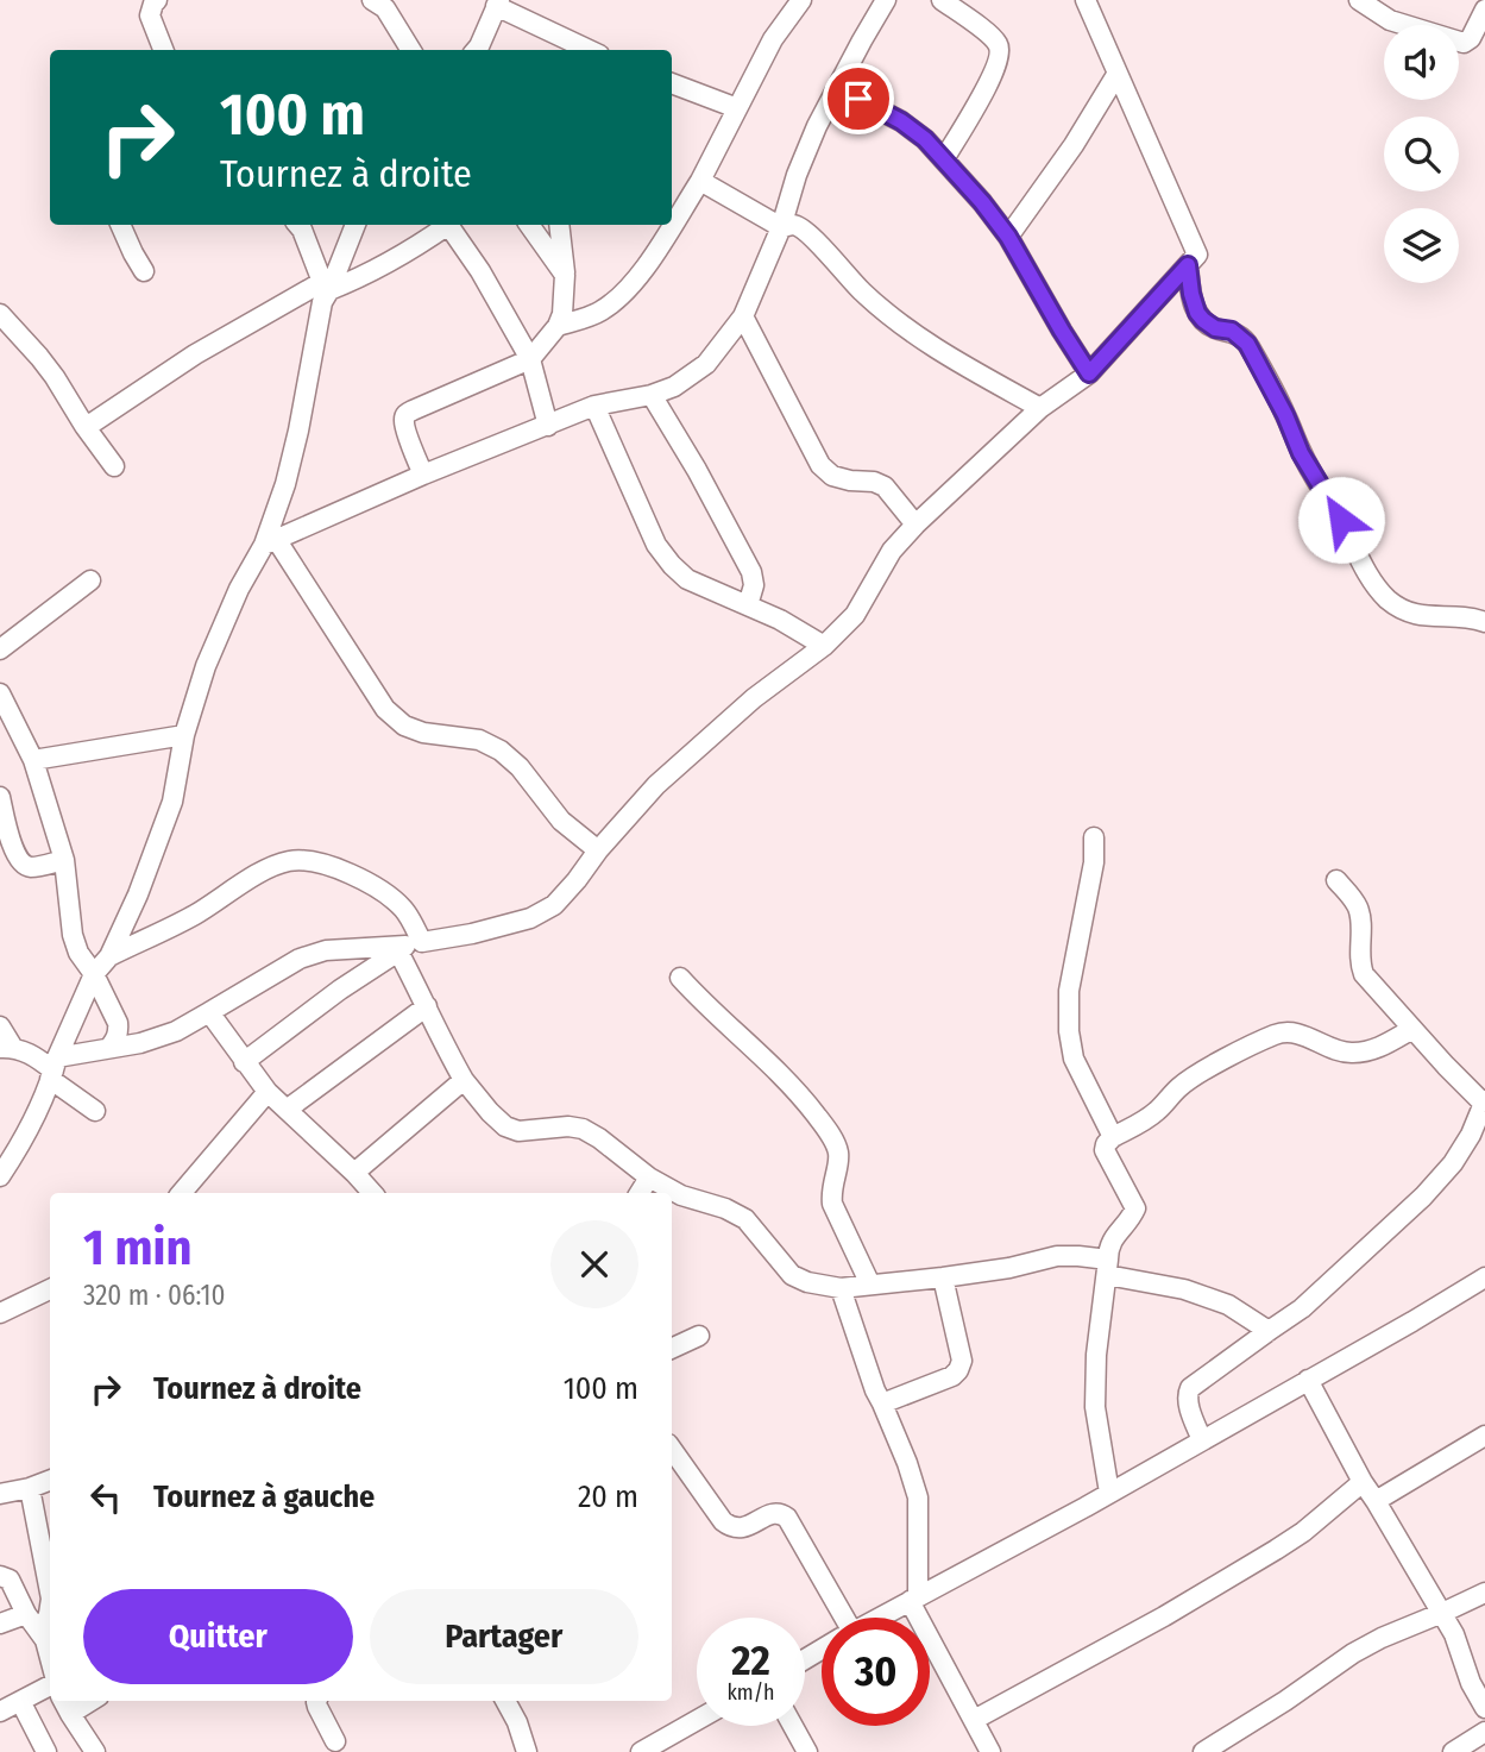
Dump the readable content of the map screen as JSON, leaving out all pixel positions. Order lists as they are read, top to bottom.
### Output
{
  "page": {
    "turn": ["100 m", "Tournez à droite"],
    "heading": ["1 min", "320 m · 06:10"],
    "list": [
      {
        "name": "Tournez à droite",
        "value": "100 m"
      },
      {
        "name": "Tournez à gauche",
        "value": "20 m"
      }
    ],
    "buttons": ["Quitter", "Partager"],
    "speed": "22 km/h",
    "limit": "30"
  }
}
